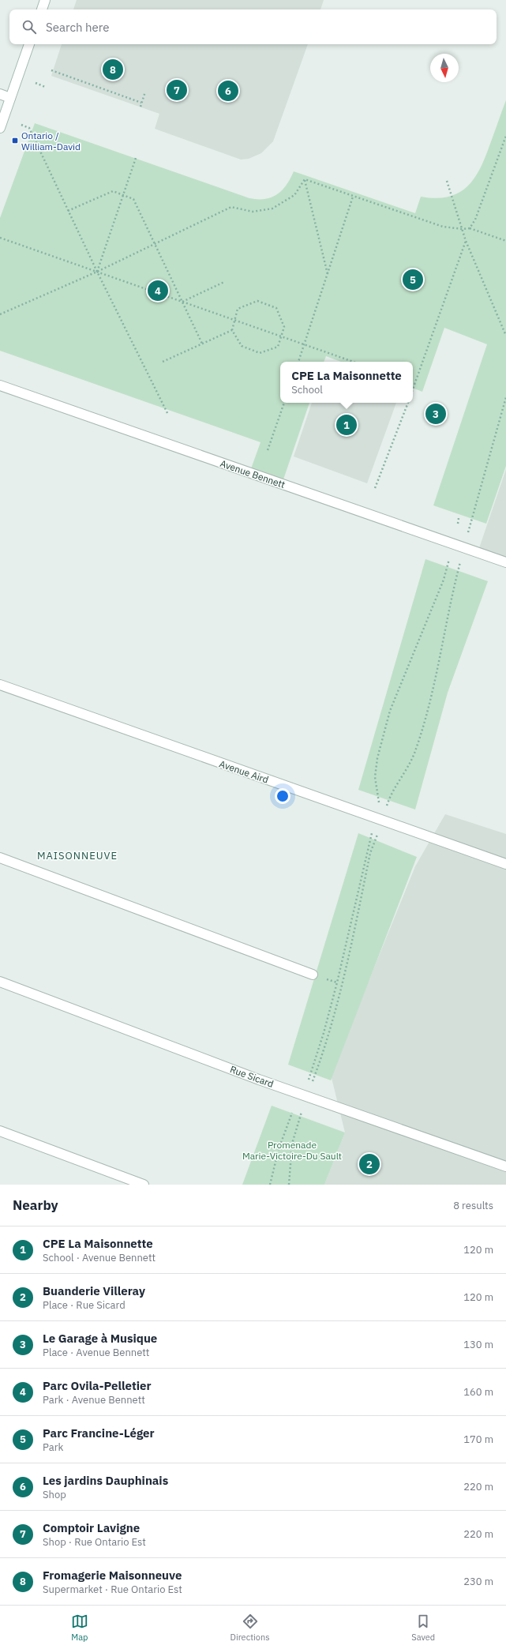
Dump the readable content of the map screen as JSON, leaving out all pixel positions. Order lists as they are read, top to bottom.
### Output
{
  "streets": {
    "street": ["Avenue Bennett", "Avenue Aird", "Rue Sicard"]
  },
  "districts": ["MAISONNEUVE"],
  "parks": ["Promenade Marie-Victoire-Du Sault"],
  "places": {
    "transit": ["Ontario / William-David"]
  },
  "north": "bottom",
  "page": {
    "search": "Search here",
    "pins": [
      "8",
      "7",
      "6",
      "5",
      "4",
      "3",
      "1",
      "2"
    ],
    "popup": ["CPE La Maisonnette", "School"],
    "heading": ["Nearby", "8 results"],
    "list": [
      {
        "mark": "1",
        "name": "CPE La Maisonnette",
        "note": "School · Avenue Bennett",
        "value": "120 m"
      },
      {
        "mark": "2",
        "name": "Buanderie Villeray",
        "note": "Place · Rue Sicard",
        "value": "120 m"
      },
      {
        "mark": "3",
        "name": "Le Garage à Musique",
        "note": "Place · Avenue Bennett",
        "value": "130 m"
      },
      {
        "mark": "4",
        "name": "Parc Ovila-Pelletier",
        "note": "Park · Avenue Bennett",
        "value": "160 m"
      },
      {
        "mark": "5",
        "name": "Parc Francine-Léger",
        "note": "Park",
        "value": "170 m"
      },
      {
        "mark": "6",
        "name": "Les jardins Dauphinais",
        "note": "Shop",
        "value": "220 m"
      },
      {
        "mark": "7",
        "name": "Comptoir Lavigne",
        "note": "Shop · Rue Ontario Est",
        "value": "220 m"
      },
      {
        "mark": "8",
        "name": "Fromagerie Maisonneuve",
        "note": "Supermarket · Rue Ontario Est",
        "value": "230 m"
      }
    ],
    "nav": ["Map", "Directions", "Saved"]
  }
}
